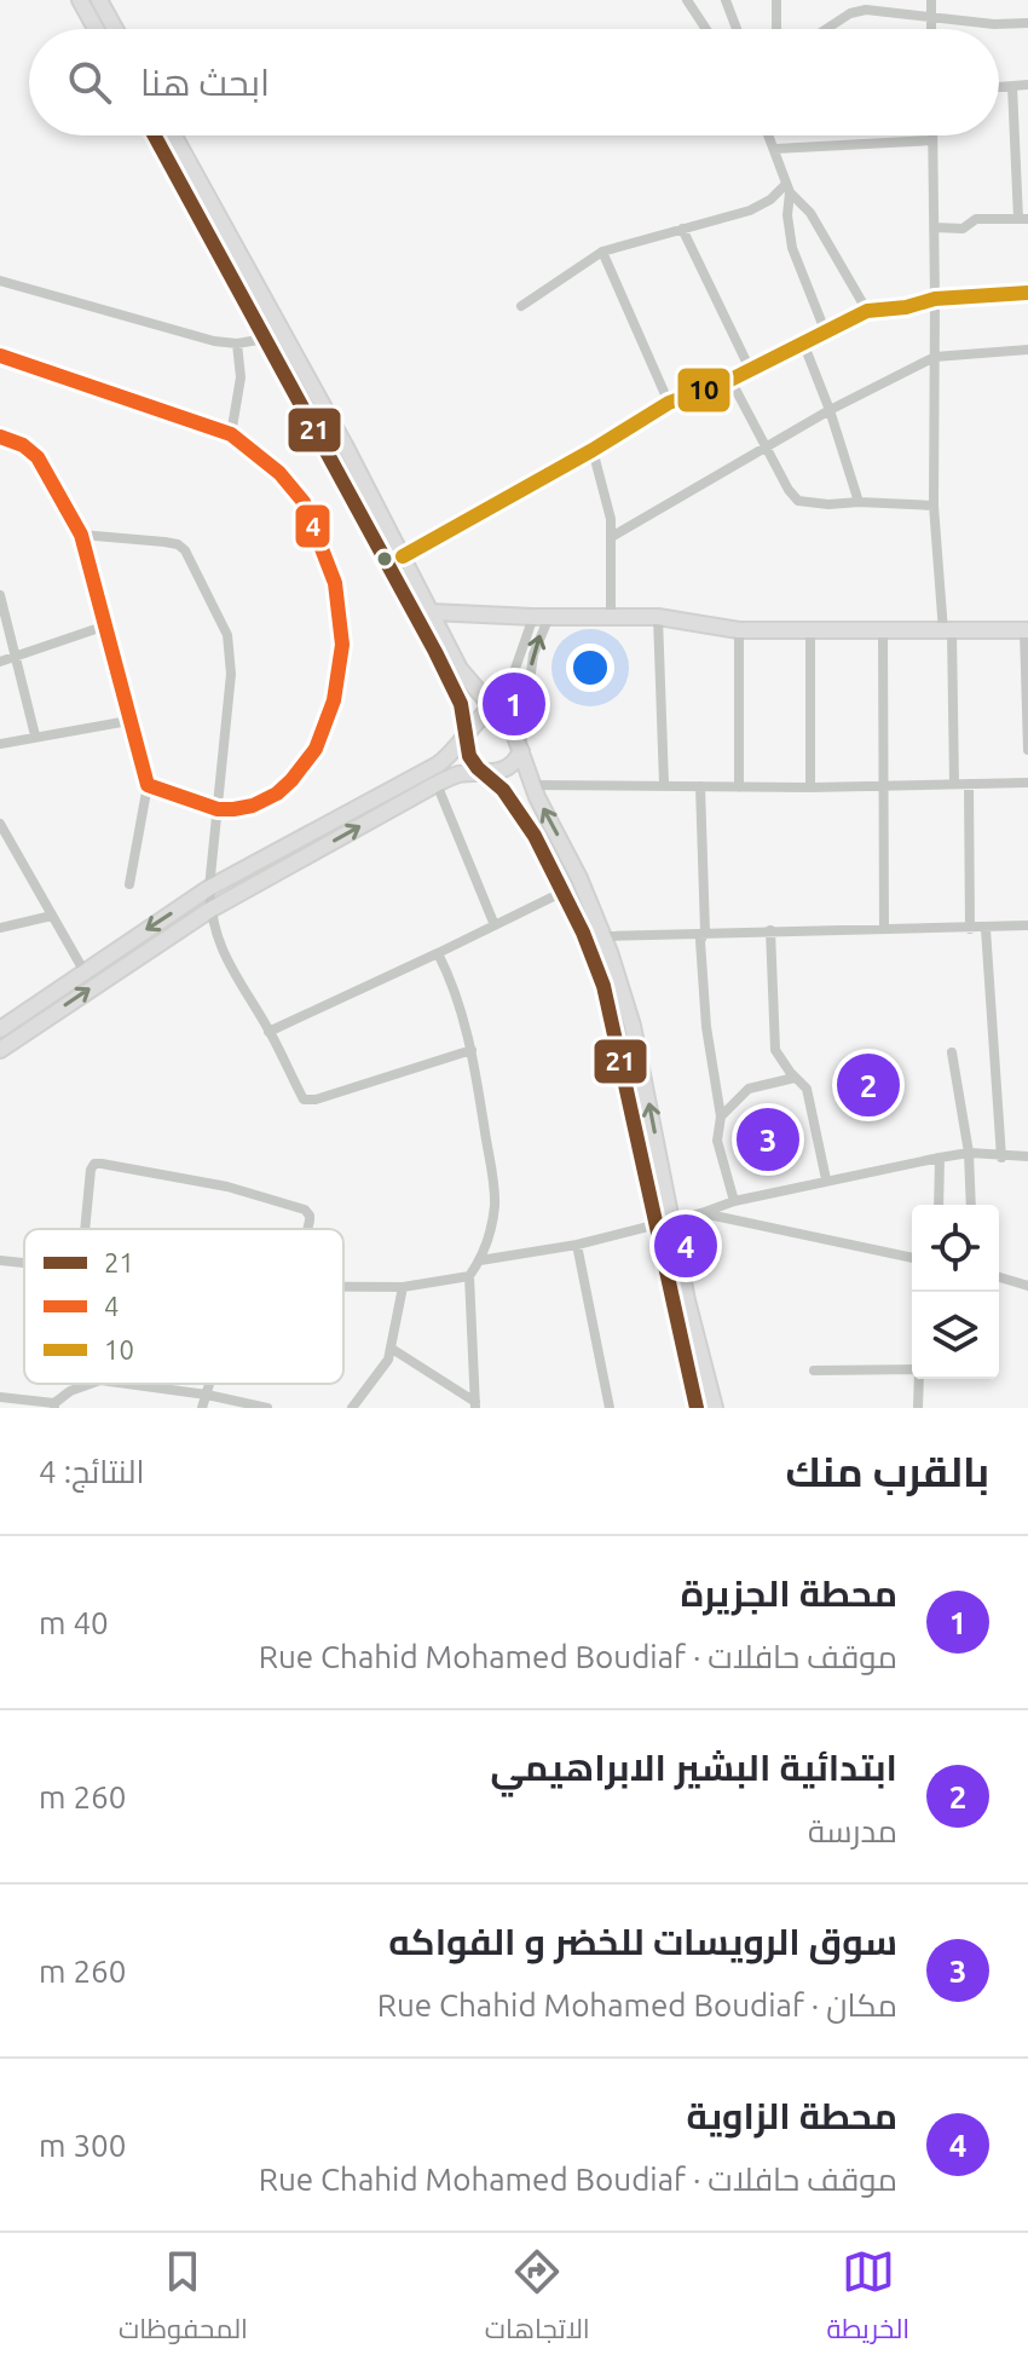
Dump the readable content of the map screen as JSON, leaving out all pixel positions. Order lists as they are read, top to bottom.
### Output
{
  "lines": ["transit line 21", "transit line 10", "transit line 4"],
  "legend": ["21", "4", "10"],
  "page": {
    "search": "ابحث هنا",
    "pins": [
      "1",
      "2",
      "3",
      "4"
    ],
    "heading": ["بالقرب منك", "النتائج: 4"],
    "list": [
      {
        "mark": "1",
        "name": "محطة الجزيرة",
        "note": "موقف حافلات · Rue Chahid Mohamed Boudiaf",
        "value": "40 m"
      },
      {
        "mark": "2",
        "name": "ابتدائية البشير الابراهيمي",
        "note": "مدرسة",
        "value": "260 m"
      },
      {
        "mark": "3",
        "name": "سوق الرويسات للخضر و الفواكه",
        "note": "مكان · Rue Chahid Mohamed Boudiaf",
        "value": "260 m"
      },
      {
        "mark": "4",
        "name": "محطة الزاوية",
        "note": "موقف حافلات · Rue Chahid Mohamed Boudiaf",
        "value": "300 m"
      }
    ],
    "nav": ["الخريطة", "الاتجاهات", "المحفوظات"]
  }
}
